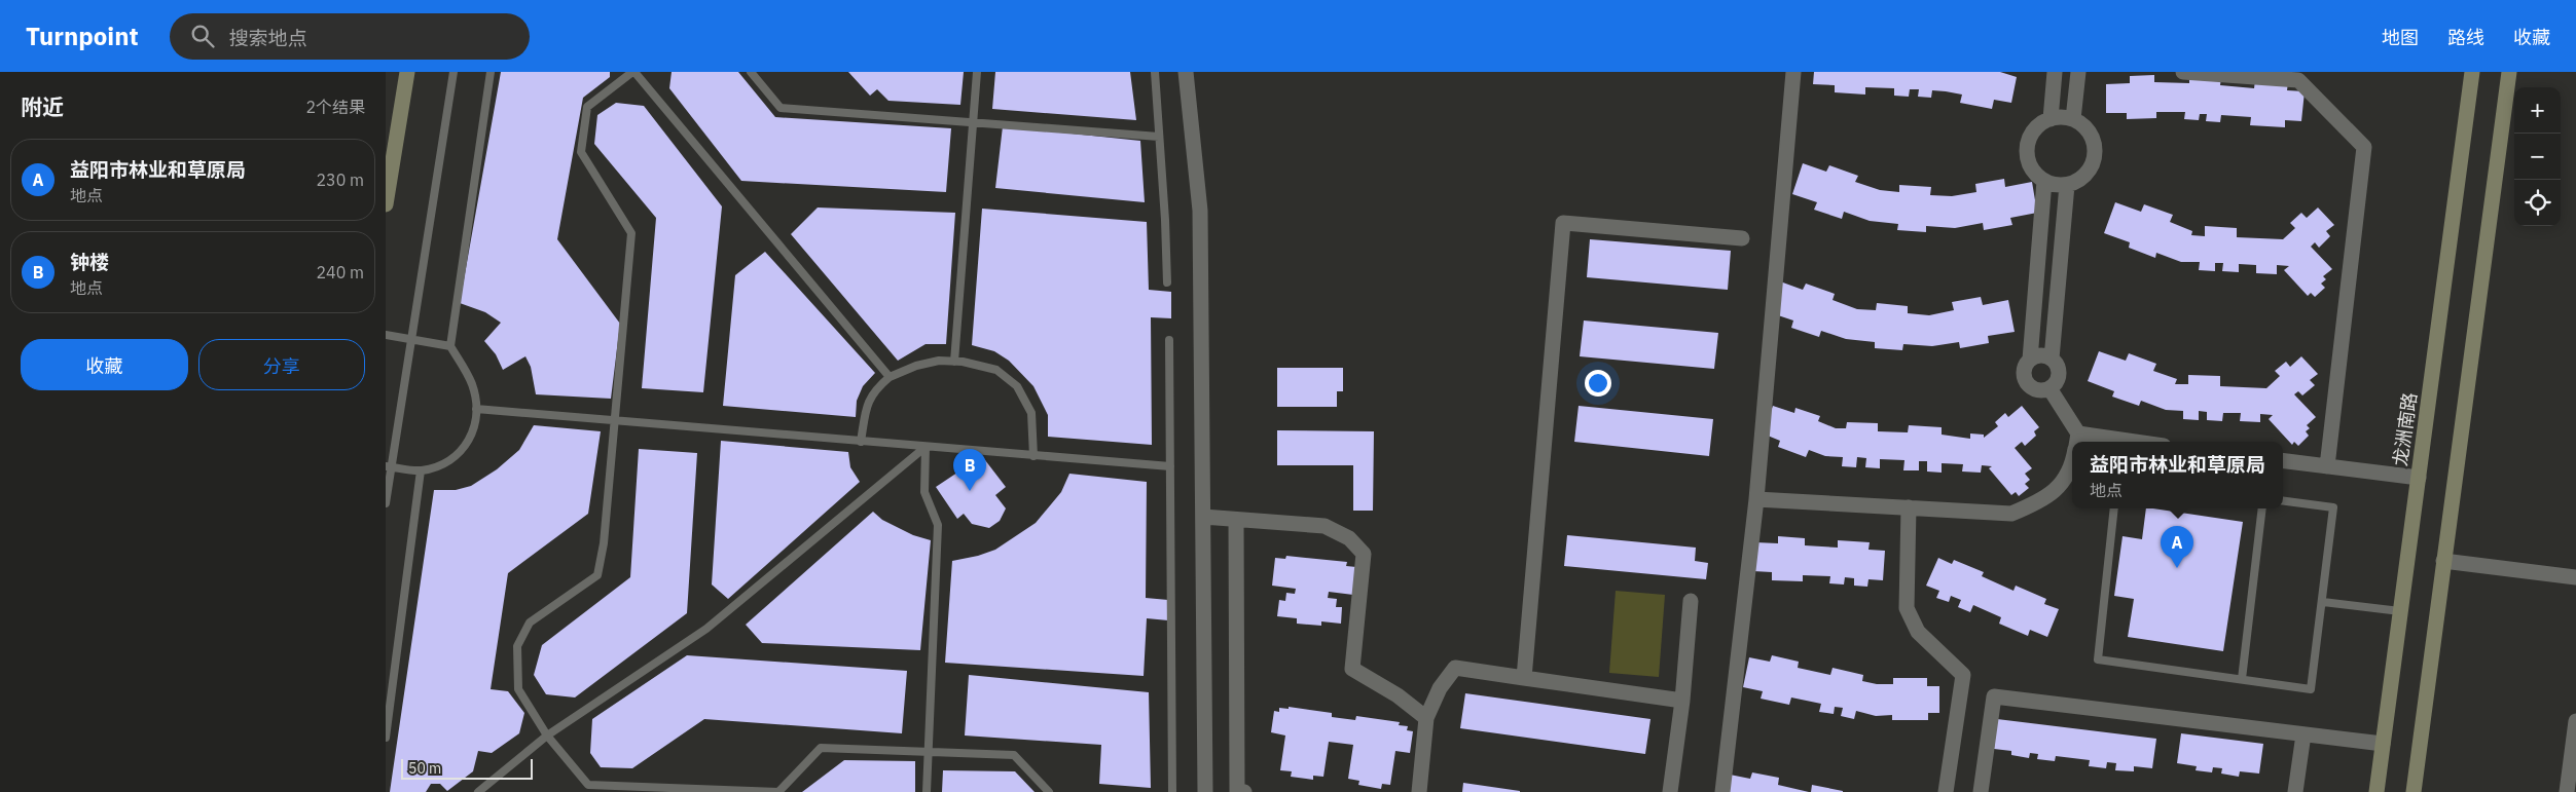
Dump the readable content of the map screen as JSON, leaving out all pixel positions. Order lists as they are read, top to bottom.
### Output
{
  "streets": {
    "main road": ["龙洲南路"]
  },
  "scale_bar": "50 m",
  "page": {
    "header": "Turnpoint",
    "search": "搜索地点",
    "nav": ["地图", "路线", "收藏"],
    "heading": ["附近", "2个结果"],
    "map_buttons": ["+", "−"],
    "list": [
      {
        "mark": "A",
        "name": "益阳市林业和草原局",
        "note": "地点",
        "value": "230 m"
      },
      {
        "mark": "B",
        "name": "钟楼",
        "note": "地点",
        "value": "240 m"
      }
    ],
    "buttons": ["收藏", "分享"],
    "popup": ["益阳市林业和草原局", "地点"],
    "pins": ["B", "A"],
    "scale": "50 m"
  }
}
